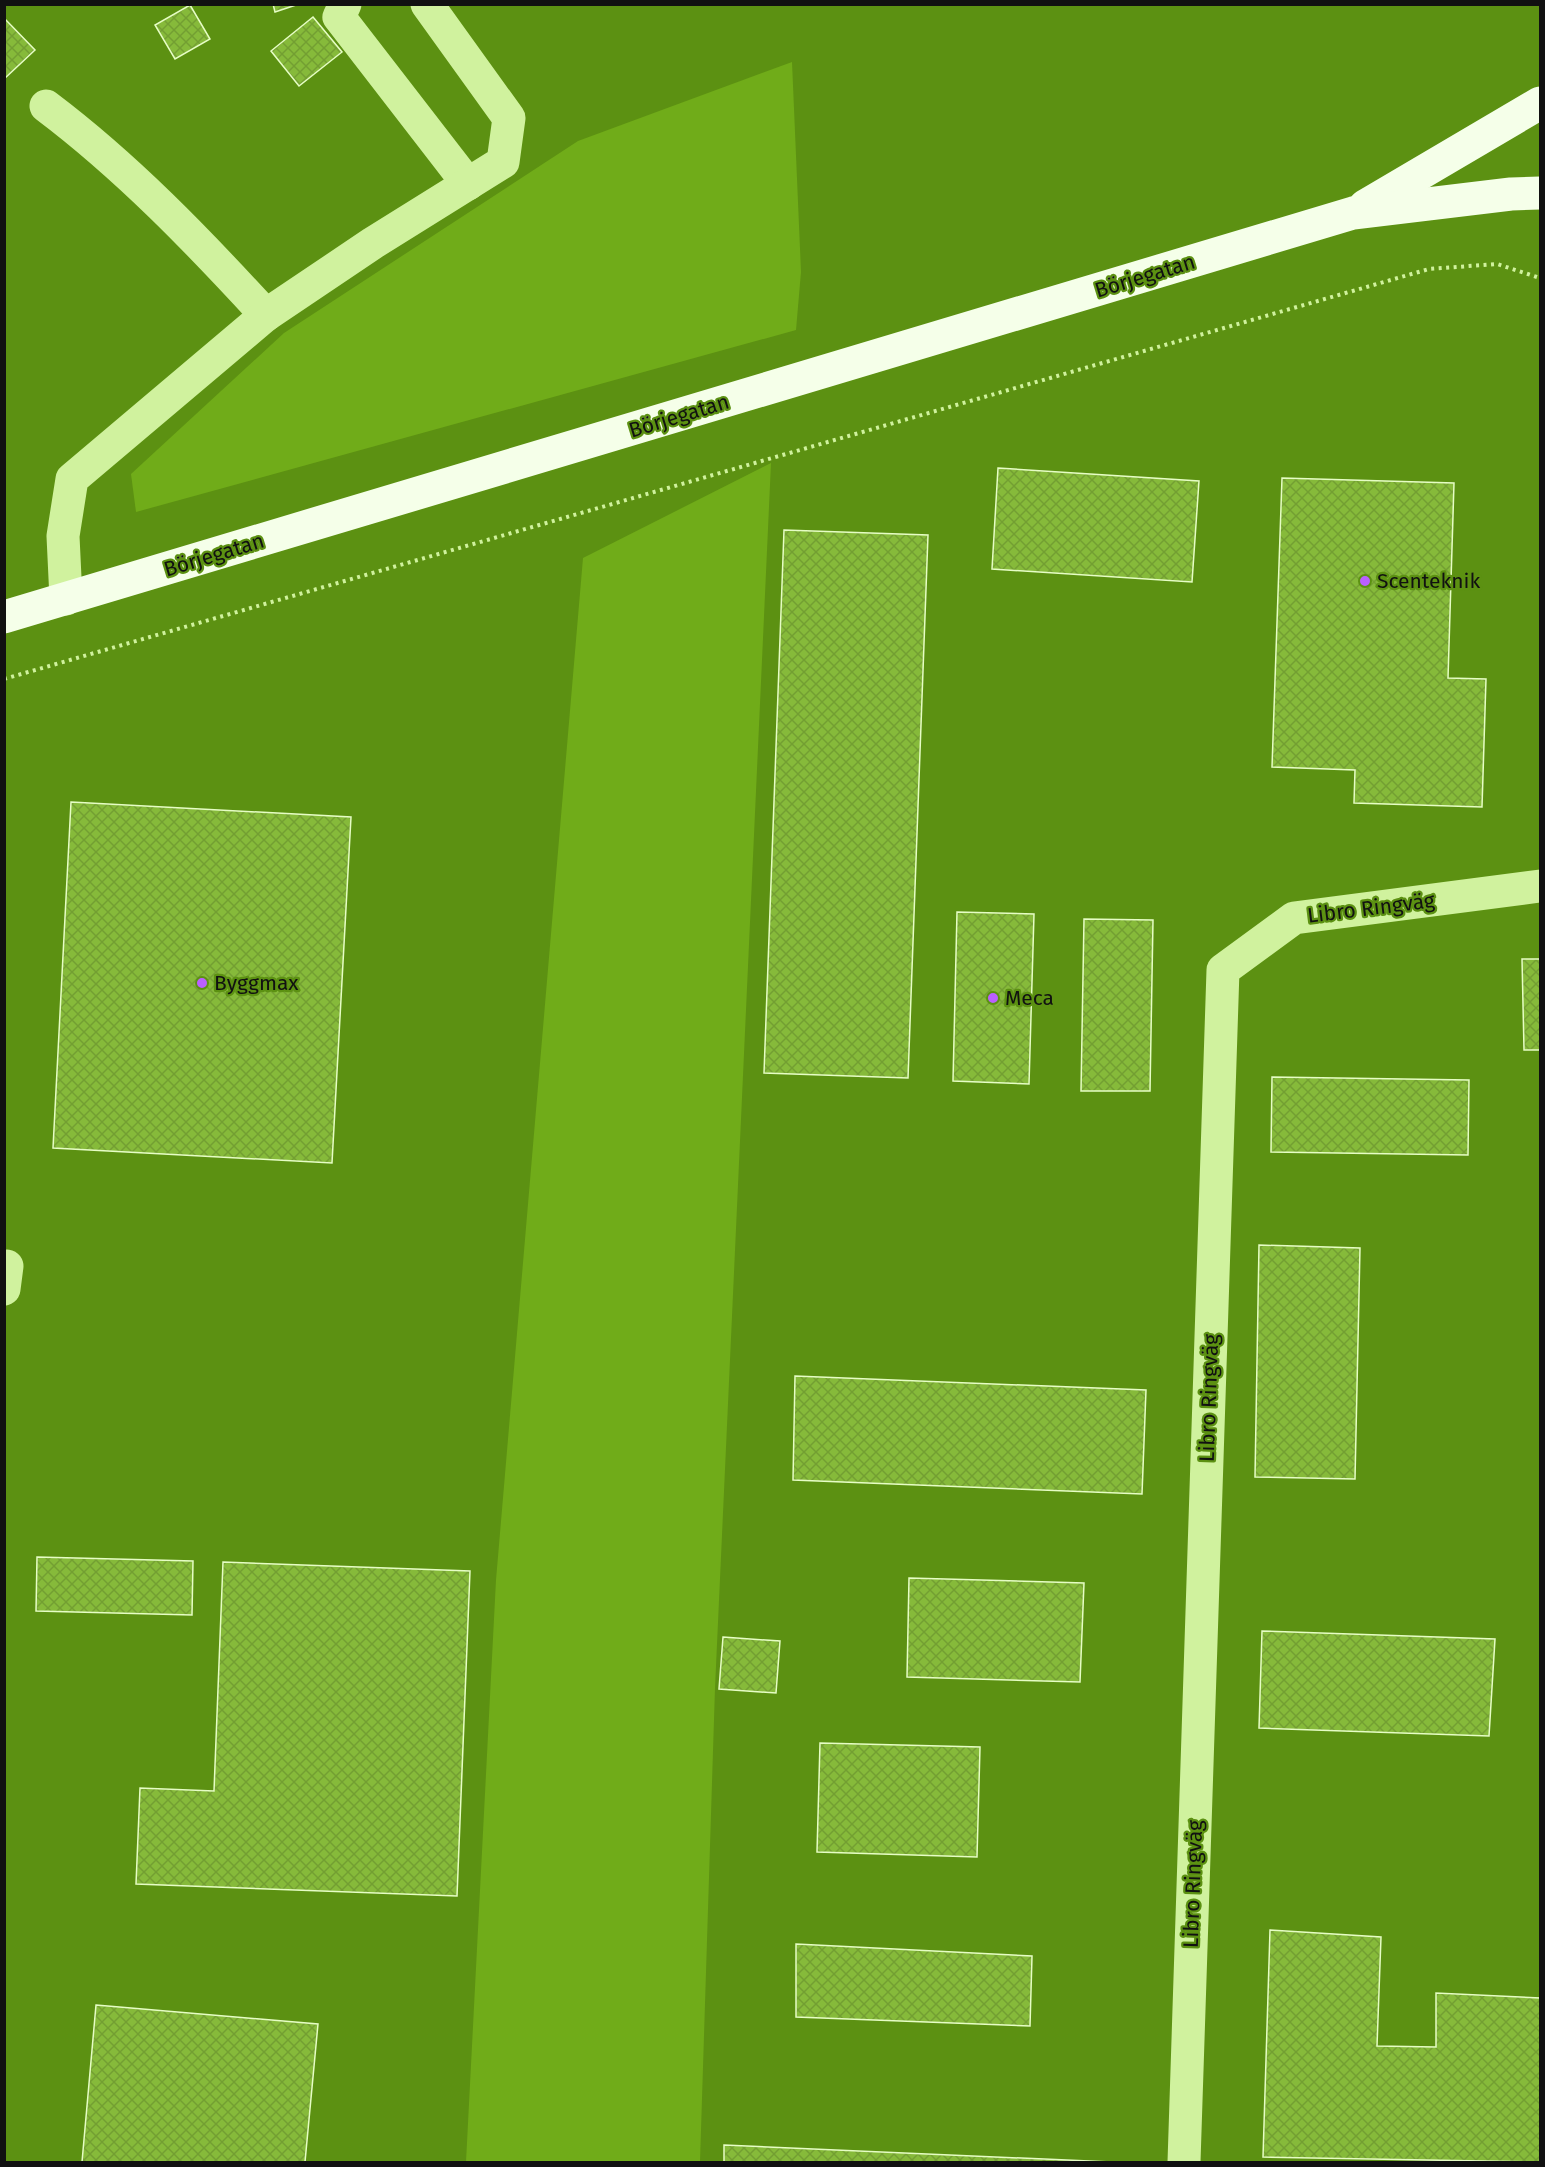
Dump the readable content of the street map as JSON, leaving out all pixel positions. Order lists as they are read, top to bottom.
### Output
{
  "streets": {
    "main road": ["Börjegatan"],
    "street": ["Libro Ringväg"]
  },
  "places": ["Scenteknik", "Byggmax", "Meca"]
}
